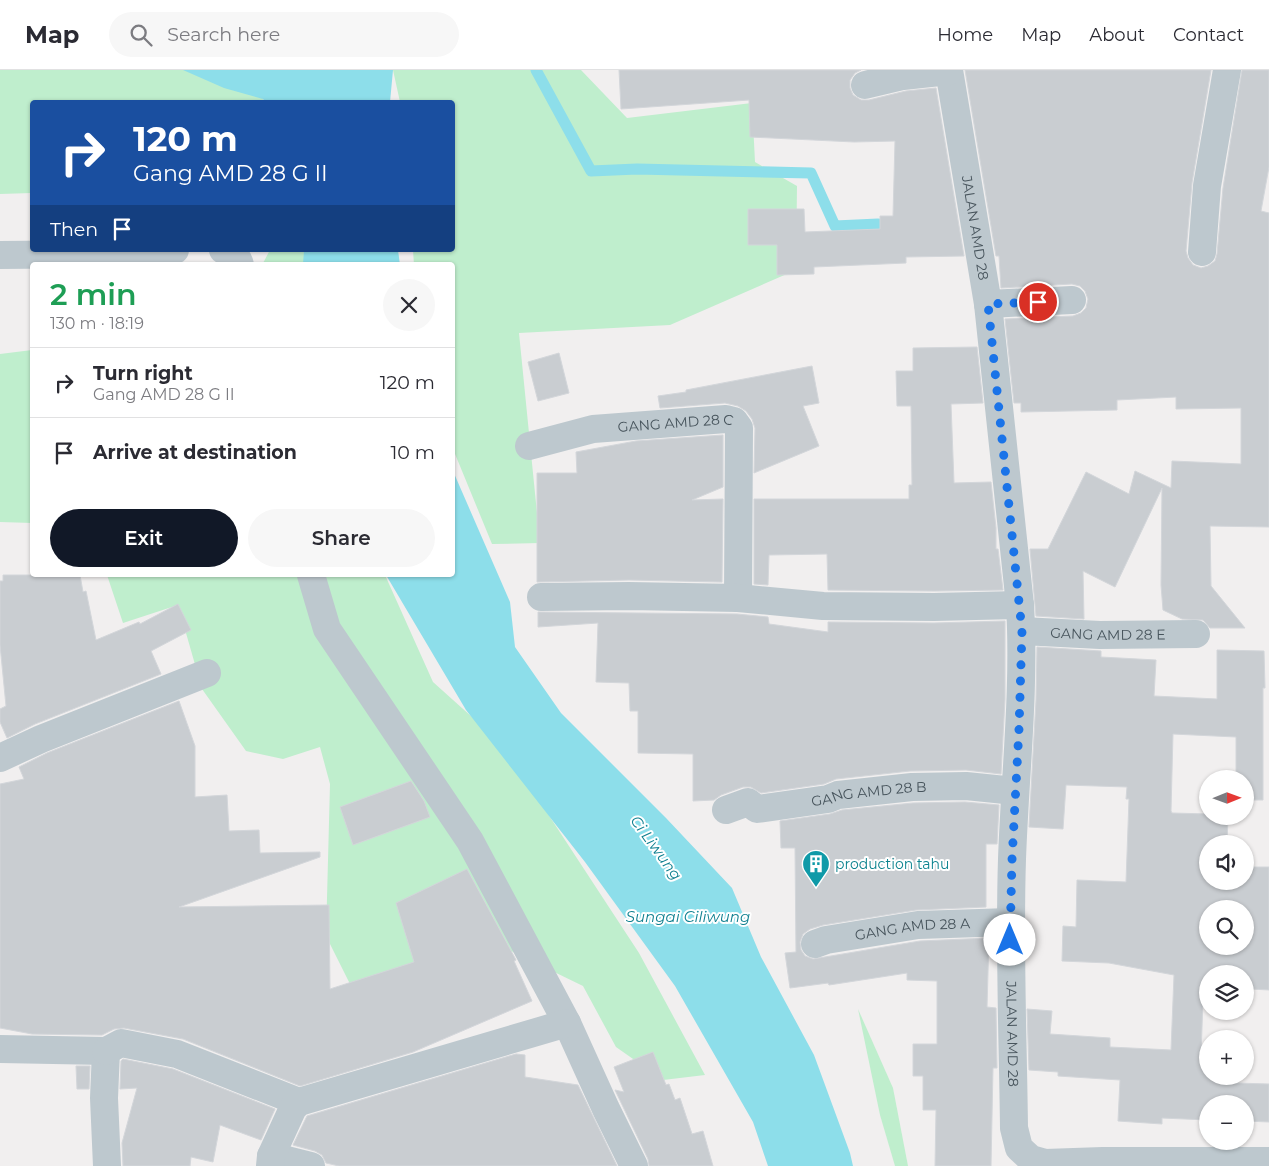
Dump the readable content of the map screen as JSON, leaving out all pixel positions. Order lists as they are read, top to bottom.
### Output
{
  "streets": {
    "street": [
      "JALAN AMD 28",
      "GANG AMD 28 C",
      "GANG AMD 28 E",
      "GANG AMD 28 B",
      "GANG AMD 28 A"
    ]
  },
  "crossings": [
    ["JALAN AMD 28", "GANG AMD 28 E"],
    ["JALAN AMD 28", "GANG AMD 28 B"],
    ["JALAN AMD 28", "GANG AMD 28 A"]
  ],
  "water": ["Ci Liwung", "Sungai Ciliwung"],
  "places": {
    "building": ["production tahu"]
  },
  "north": "right",
  "page": {
    "header": "Map",
    "search": "Search here",
    "nav": [
      "Home",
      "Map",
      "About",
      "Contact"
    ],
    "turn": ["120 m", "Gang AMD 28 G II"],
    "then": "Then",
    "heading": ["2 min", "130 m · 18:19"],
    "list": [
      {
        "name": "Turn right",
        "note": "Gang AMD 28 G II",
        "value": "120 m"
      },
      {
        "name": "Arrive at destination",
        "value": "10 m"
      }
    ],
    "buttons": ["Exit", "Share"],
    "map_buttons": ["+", "−"]
  }
}
